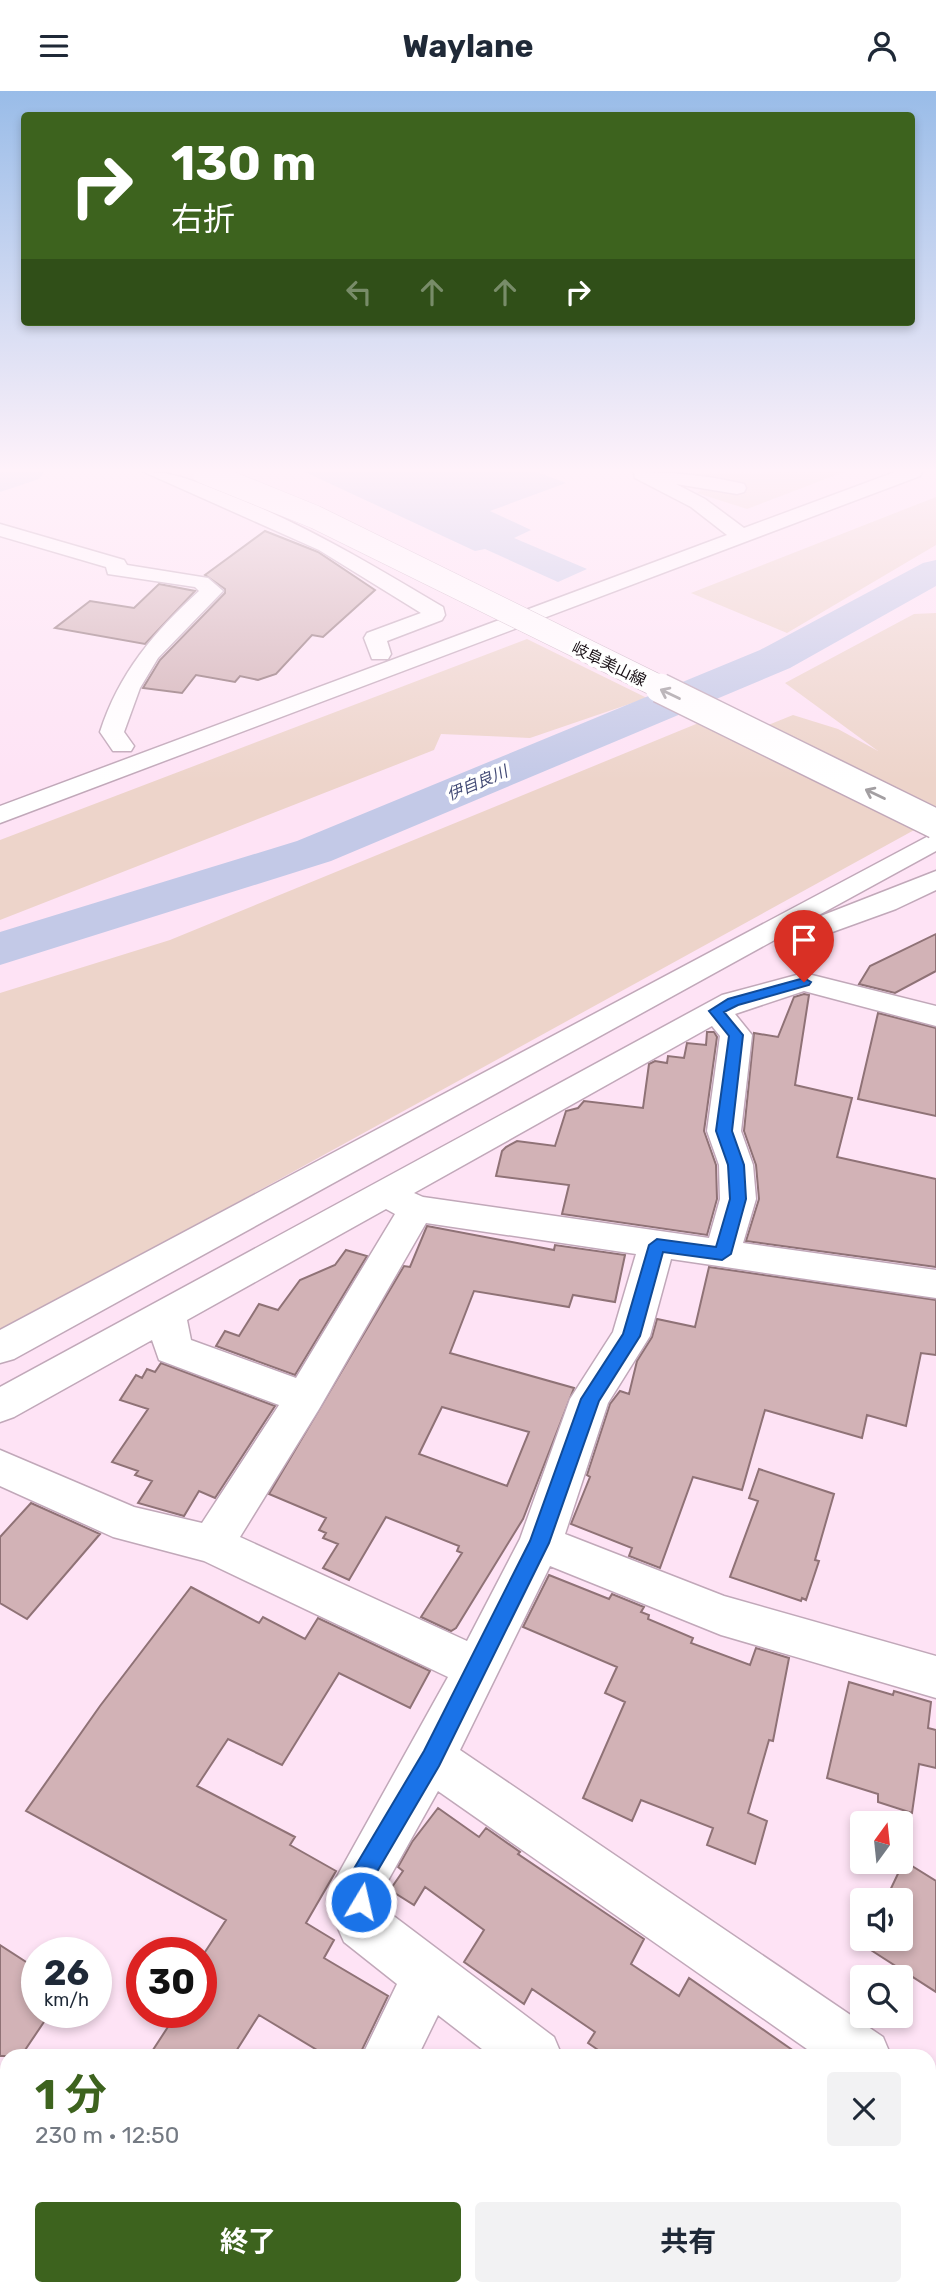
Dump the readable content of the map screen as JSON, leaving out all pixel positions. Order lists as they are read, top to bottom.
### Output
{
  "streets": {
    "main road": ["岐阜美山線"]
  },
  "water": ["伊自良川"],
  "north": "top",
  "page": {
    "header": "Waylane",
    "turn": ["130 m", "右折"],
    "speed": "26 km/h",
    "limit": "30",
    "heading": ["1 分", "230 m · 12:50"],
    "buttons": ["終了", "共有"]
  }
}
